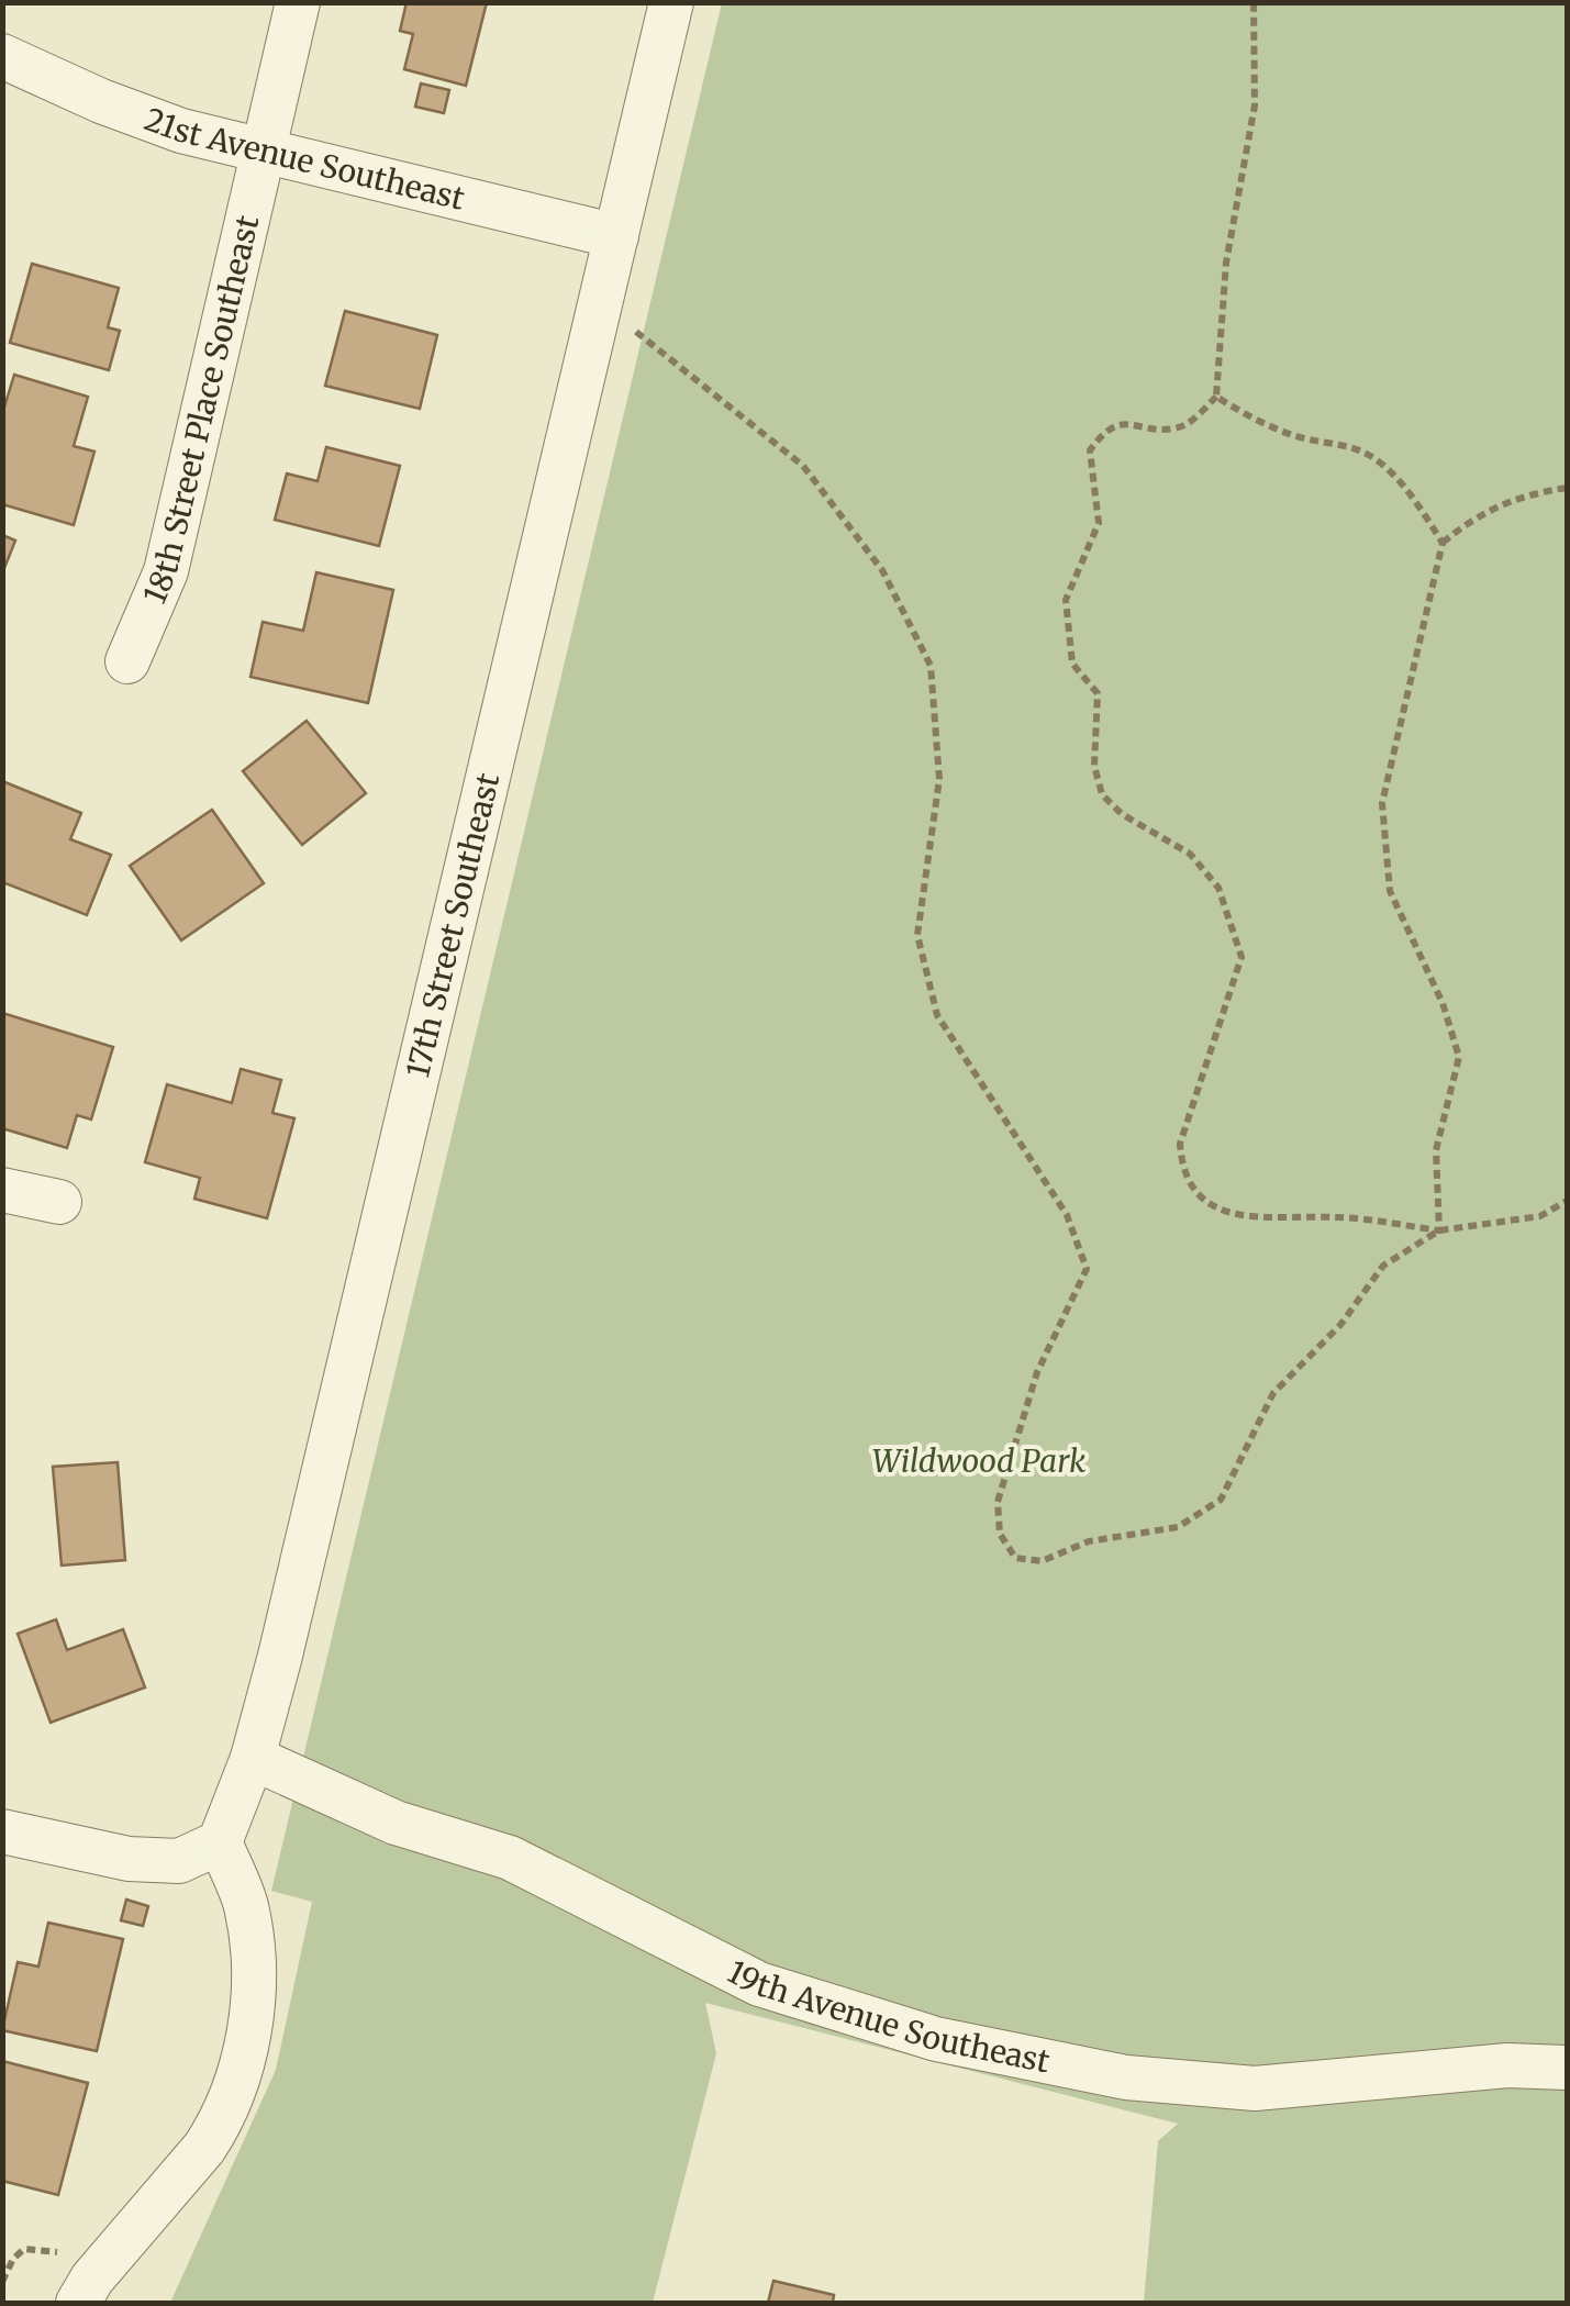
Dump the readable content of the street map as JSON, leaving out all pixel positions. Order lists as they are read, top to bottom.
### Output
{
  "streets": {
    "street": [
      "21st Avenue Southeast",
      "18th Street Place Southeast",
      "17th Street Southeast",
      "19th Avenue Southeast"
    ]
  },
  "crossings": [
    ["21st Avenue Southeast", "18th Street Place Southeast"],
    ["21st Avenue Southeast", "17th Street Southeast"],
    ["17th Street Southeast", "19th Avenue Southeast"]
  ],
  "parks": ["Wildwood Park"]
}
